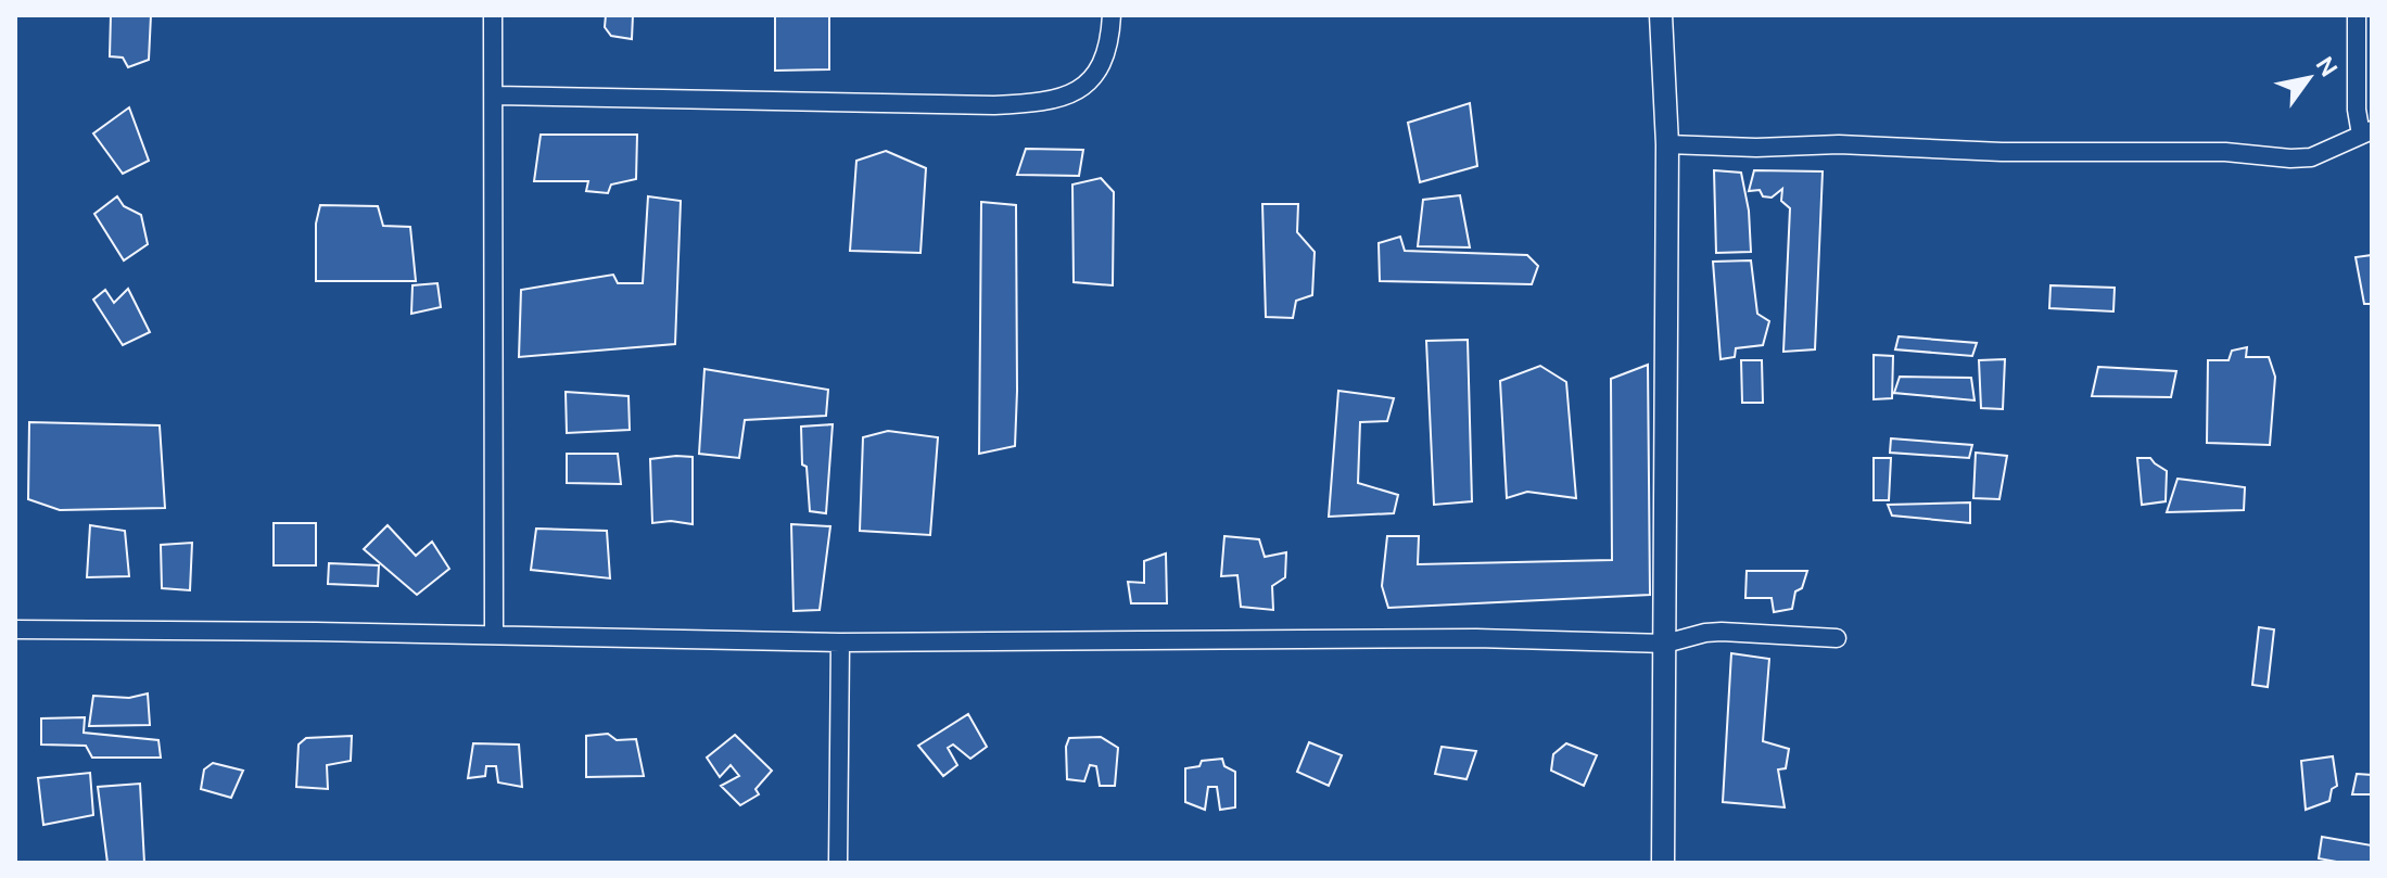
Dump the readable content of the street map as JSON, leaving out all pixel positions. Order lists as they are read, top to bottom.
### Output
{
  "north": "top right"
}
